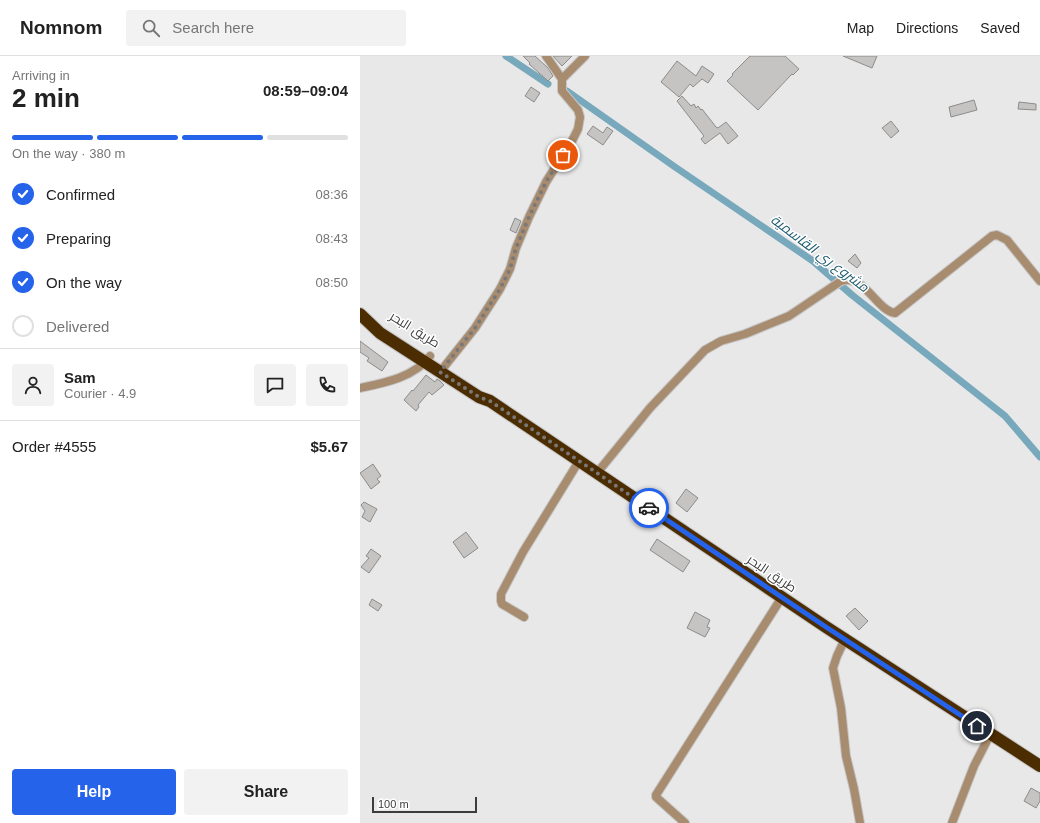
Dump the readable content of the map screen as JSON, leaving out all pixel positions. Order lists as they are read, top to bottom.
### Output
{
  "streets": {
    "highway": ["طريق البحر"]
  },
  "water": ["مشروع ري القاسمية"],
  "scale_bar": "100 m",
  "page": {
    "header": "Nomnom",
    "search": "Search here",
    "nav": ["Map", "Directions", "Saved"],
    "heading": ["2 min", "Arriving in", "08:59–09:04"],
    "panel": [
      "Sam",
      "Courier · 4.9",
      "Order #4555",
      "$5.67"
    ],
    "bar": "On the way · 380 m",
    "list": [
      ["Confirmed", "08:36"],
      ["Preparing", "08:43"],
      ["On the way", "08:50"],
      "Delivered"
    ],
    "buttons": ["Help", "Share"],
    "scale": "100 m"
  }
}
